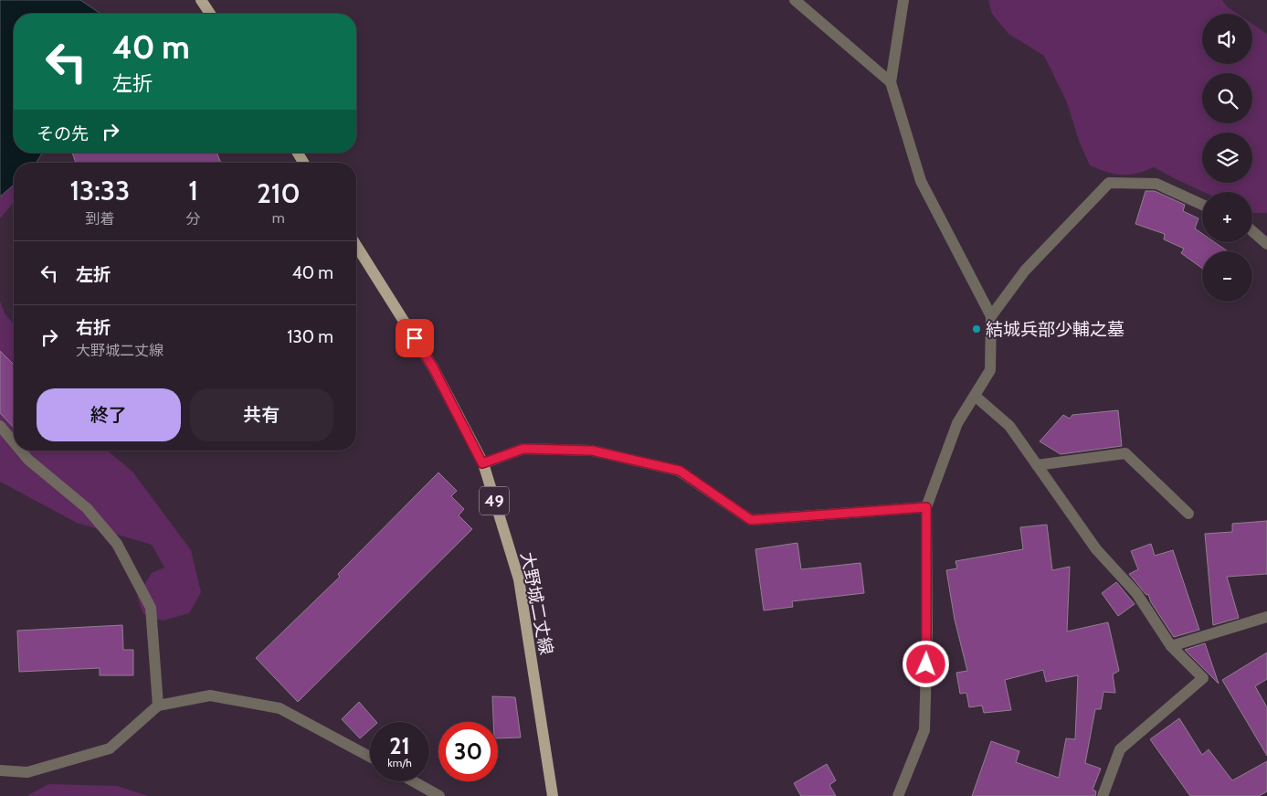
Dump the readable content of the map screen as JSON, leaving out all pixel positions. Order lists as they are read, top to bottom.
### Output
{
  "streets": {
    "main road": ["49", "大野城二丈線"]
  },
  "places": ["結城兵部少輔之墓"],
  "page": {
    "map_buttons": ["+", "−"],
    "turn": ["40 m", "左折"],
    "then": "その先",
    "eta": [
      "13:33",
      "到着",
      "1",
      "分",
      "210",
      "m"
    ],
    "list": [
      {
        "name": "左折",
        "value": "40 m"
      },
      {
        "name": "右折",
        "note": "大野城二丈線",
        "value": "130 m"
      }
    ],
    "buttons": ["終了", "共有"],
    "speed": "21 km/h",
    "limit": "30"
  }
}
